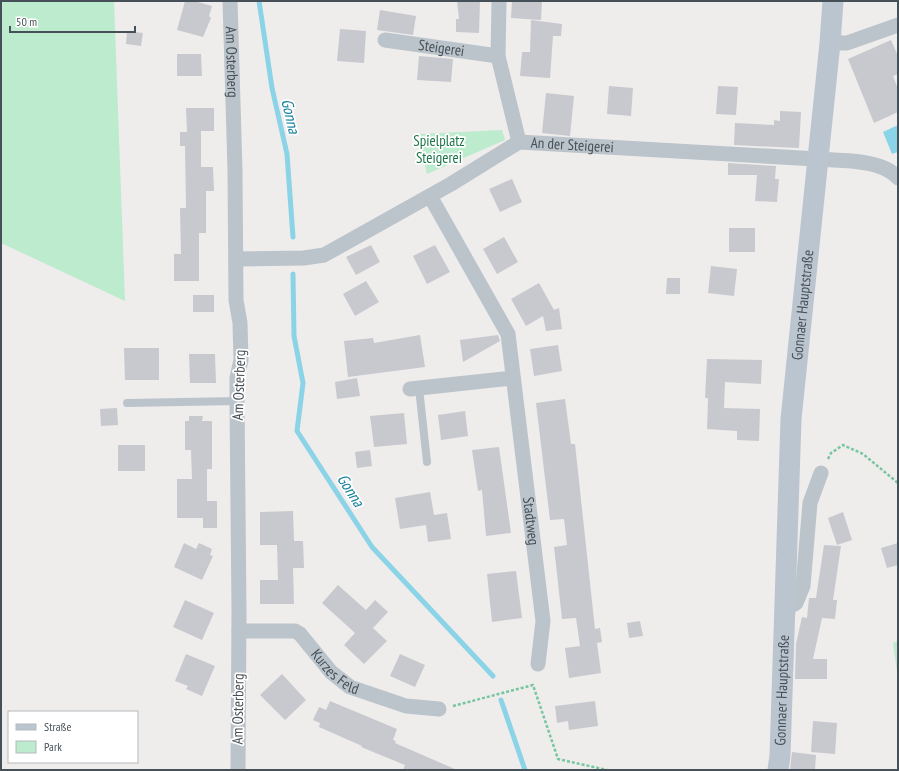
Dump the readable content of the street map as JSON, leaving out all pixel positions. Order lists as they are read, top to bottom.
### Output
{
  "streets": {
    "main road": ["Gonnaer Hauptstraße"],
    "street": [
      "Steigerei",
      "Am Osterberg",
      "An der Steigerei",
      "Stadtweg",
      "Kurzes Feld"
    ]
  },
  "crossings": [
    ["Am Osterberg", "An der Steigerei"],
    ["Am Osterberg", "Kurzes Feld"],
    ["An der Steigerei", "Gonnaer Hauptstraße"],
    ["An der Steigerei", "Stadtweg"]
  ],
  "water": ["Gonna"],
  "parks": ["Spielplatz Steigerei"],
  "legend": ["Straße", "Park"],
  "scale_bar": "50 m"
}
